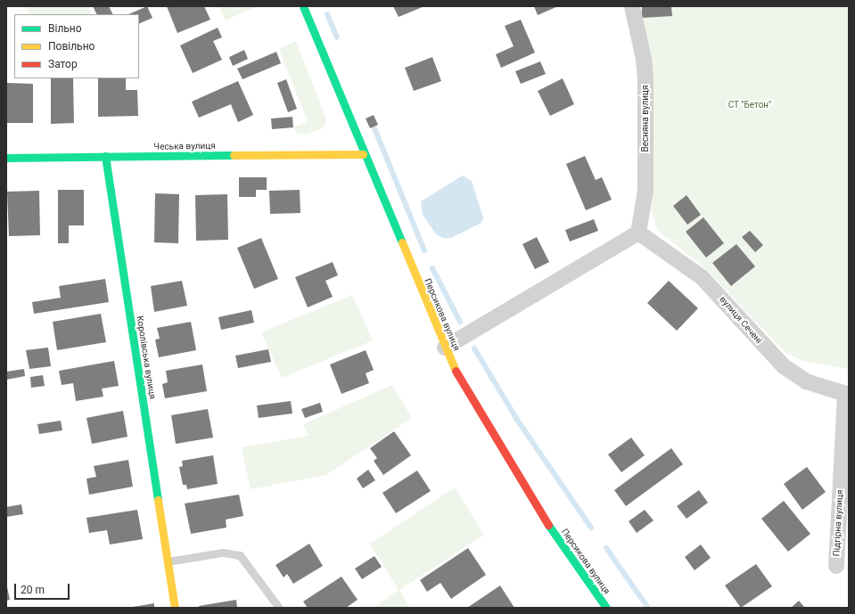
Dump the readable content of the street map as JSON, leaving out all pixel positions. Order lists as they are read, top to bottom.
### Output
{
  "streets": {
    "street": [
      "Весняна вулиця",
      "Чеська вулиця",
      "Персикова вулиця",
      "вулиця Сечені",
      "Королівська вулиця",
      "Підгірна вулиця"
    ]
  },
  "crossings": [
    ["Весняна вулиця", "вулиця Сечені"],
    ["Чеська вулиця", "Персикова вулиця"],
    ["Чеська вулиця", "Королівська вулиця"],
    ["вулиця Сечені", "Підгірна вулиця"]
  ],
  "parks": ["СТ \"Бетон\""],
  "legend": ["Вільно", "Повільно", "Затор"],
  "scale_bar": "20 m"
}
